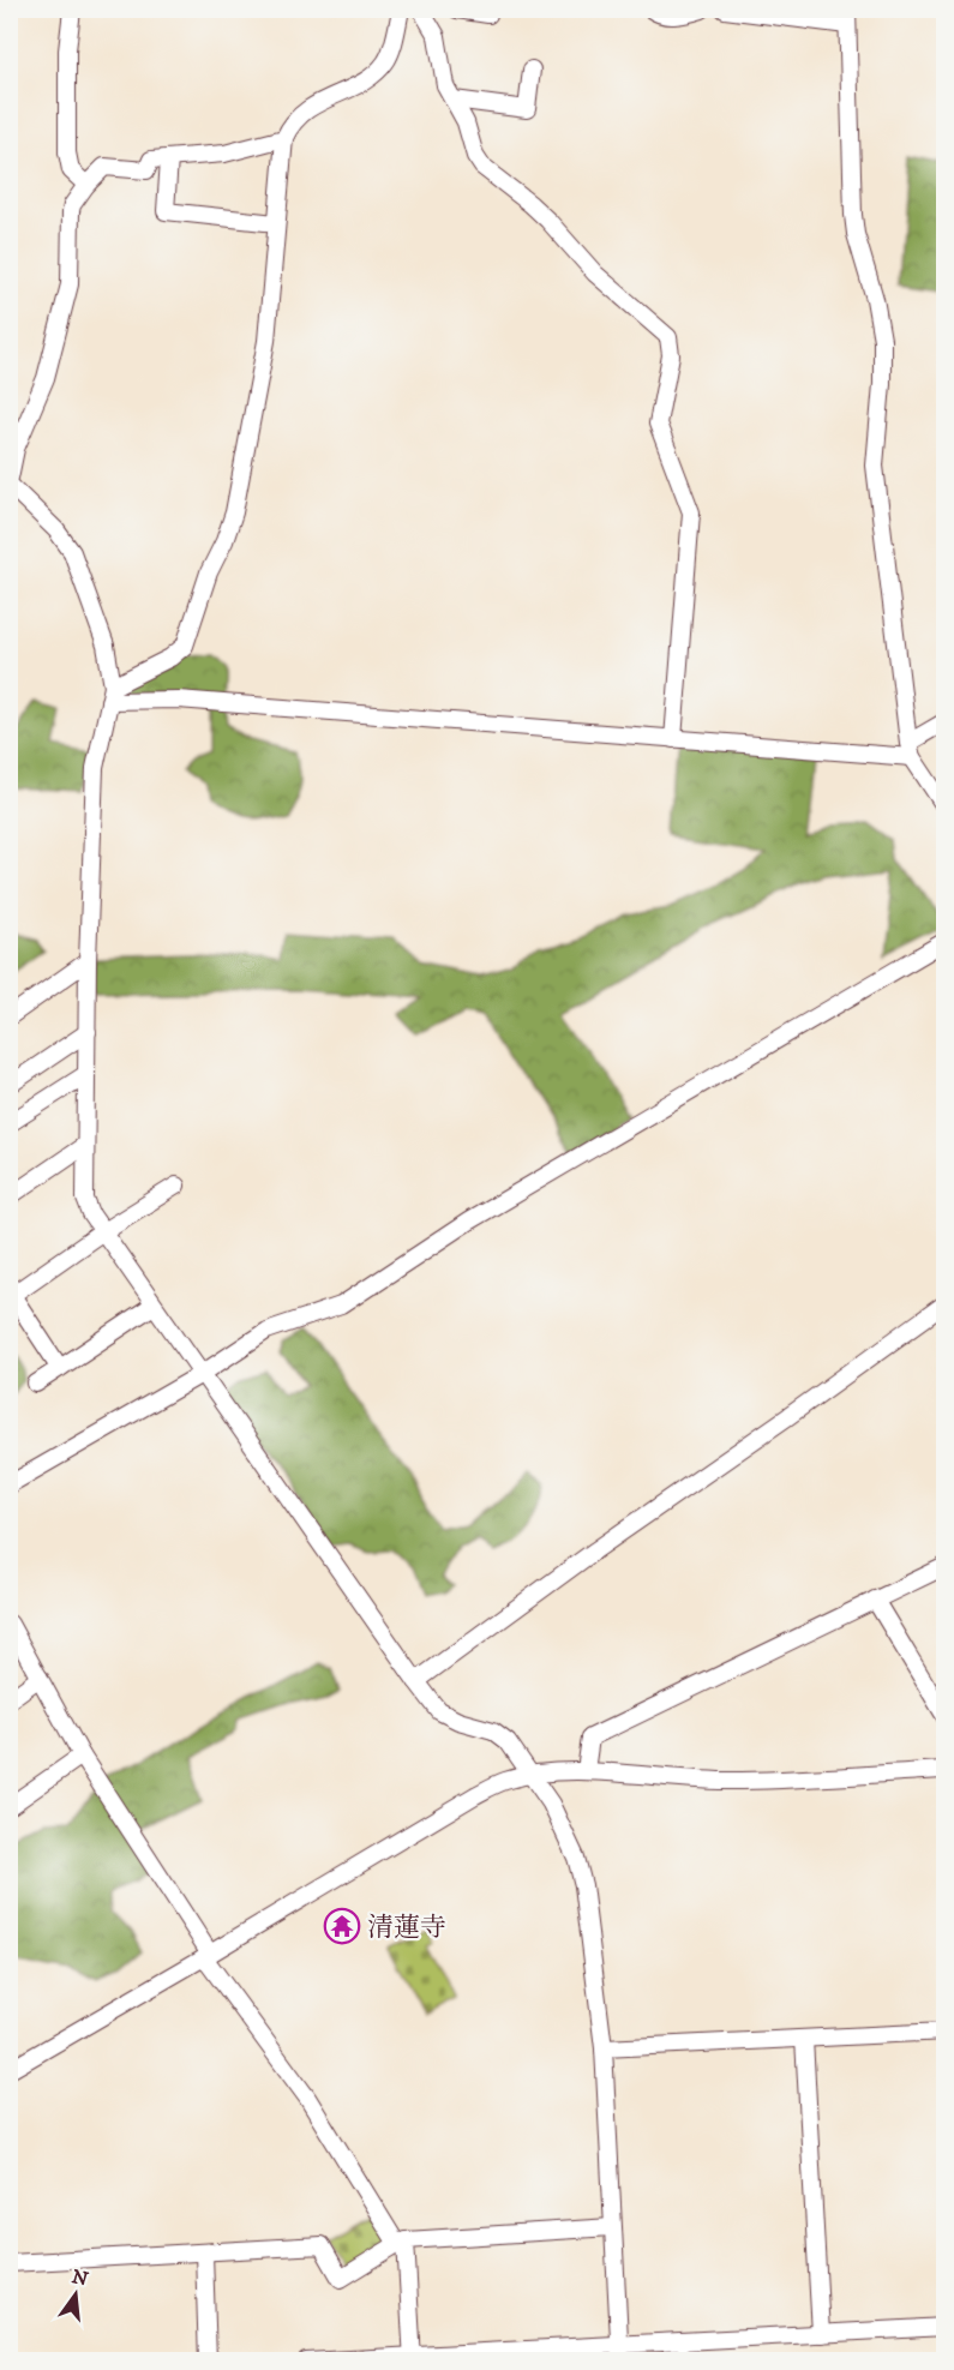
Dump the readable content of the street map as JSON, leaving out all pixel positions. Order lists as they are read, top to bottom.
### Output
{
  "places": {
    "temple": ["清蓮寺"]
  },
  "north": "top"
}
